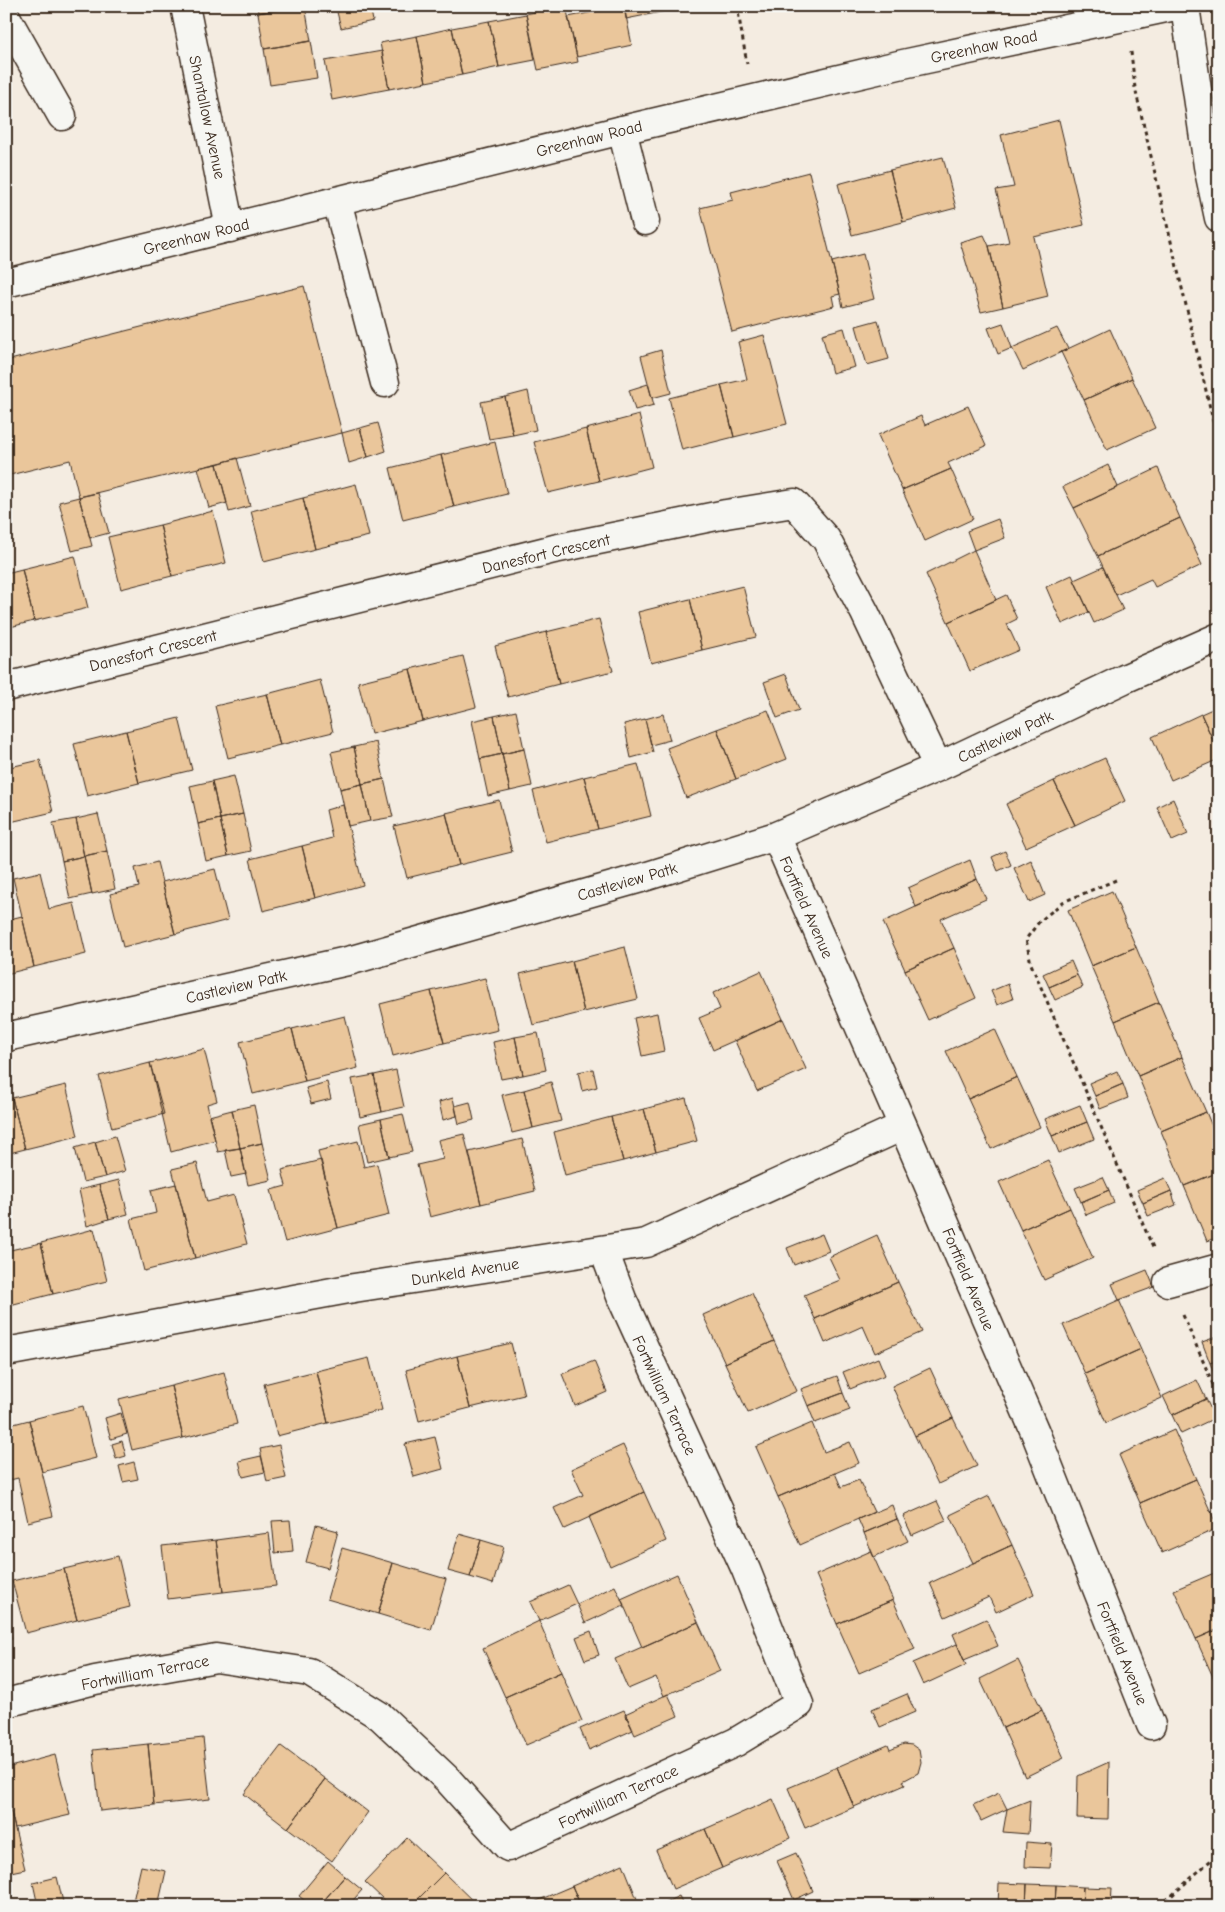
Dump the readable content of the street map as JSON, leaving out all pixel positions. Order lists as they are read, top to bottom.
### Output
{
  "streets": {
    "street": [
      "Greenhaw Road",
      "Shantallow Avenue",
      "Danesfort Crescent",
      "Castleview Patk",
      "Fortfield Avenue",
      "Dunkeld Avenue",
      "Fortwilliam Terrace"
    ]
  },
  "crossings": [
    ["Greenhaw Road", "Shantallow Avenue"],
    ["Danesfort Crescent", "Castleview Patk"],
    ["Castleview Patk", "Fortfield Avenue"],
    ["Fortfield Avenue", "Dunkeld Avenue"],
    ["Dunkeld Avenue", "Fortwilliam Terrace"]
  ]
}
